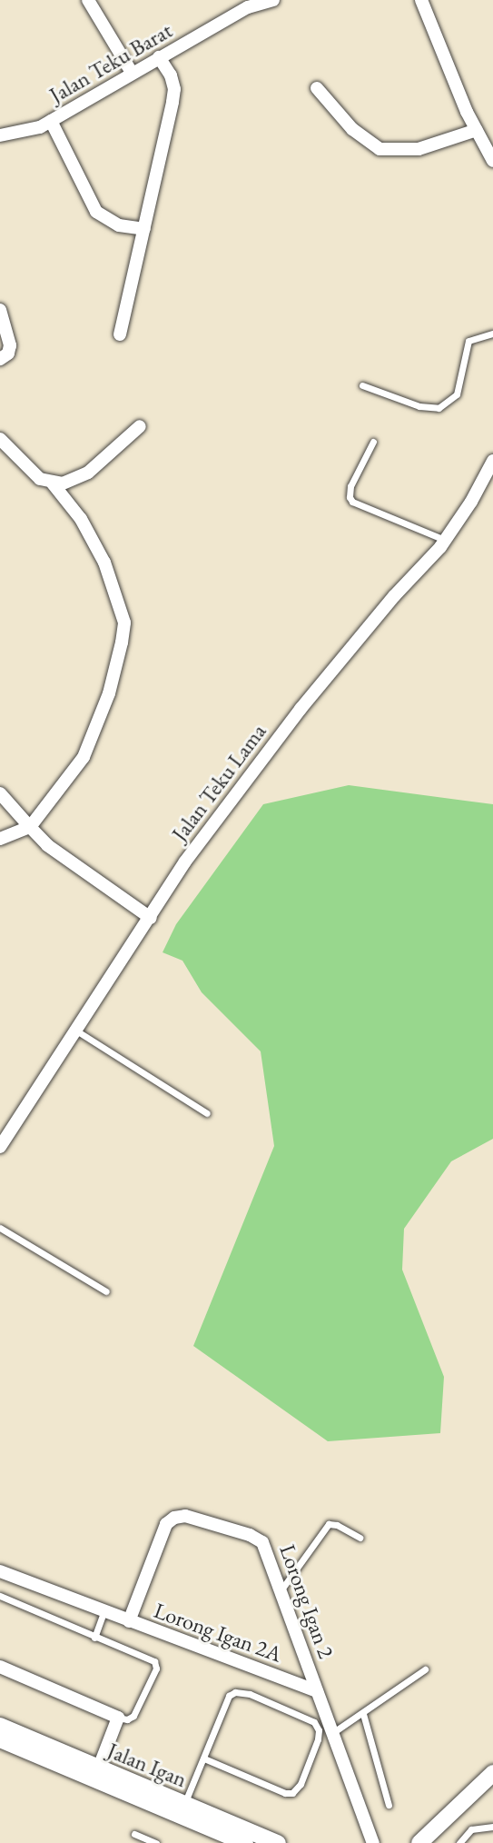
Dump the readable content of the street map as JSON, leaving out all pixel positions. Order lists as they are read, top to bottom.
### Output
{
  "streets": {
    "street": [
      "Jalan Teku Barat",
      "Jalan Teku Lama",
      "Lorong Igan 2",
      "Lorong Igan 2A",
      "Jalan Igan"
    ]
  },
  "crossings": [
    ["Lorong Igan 2", "Lorong Igan 2A"]
  ]
}
